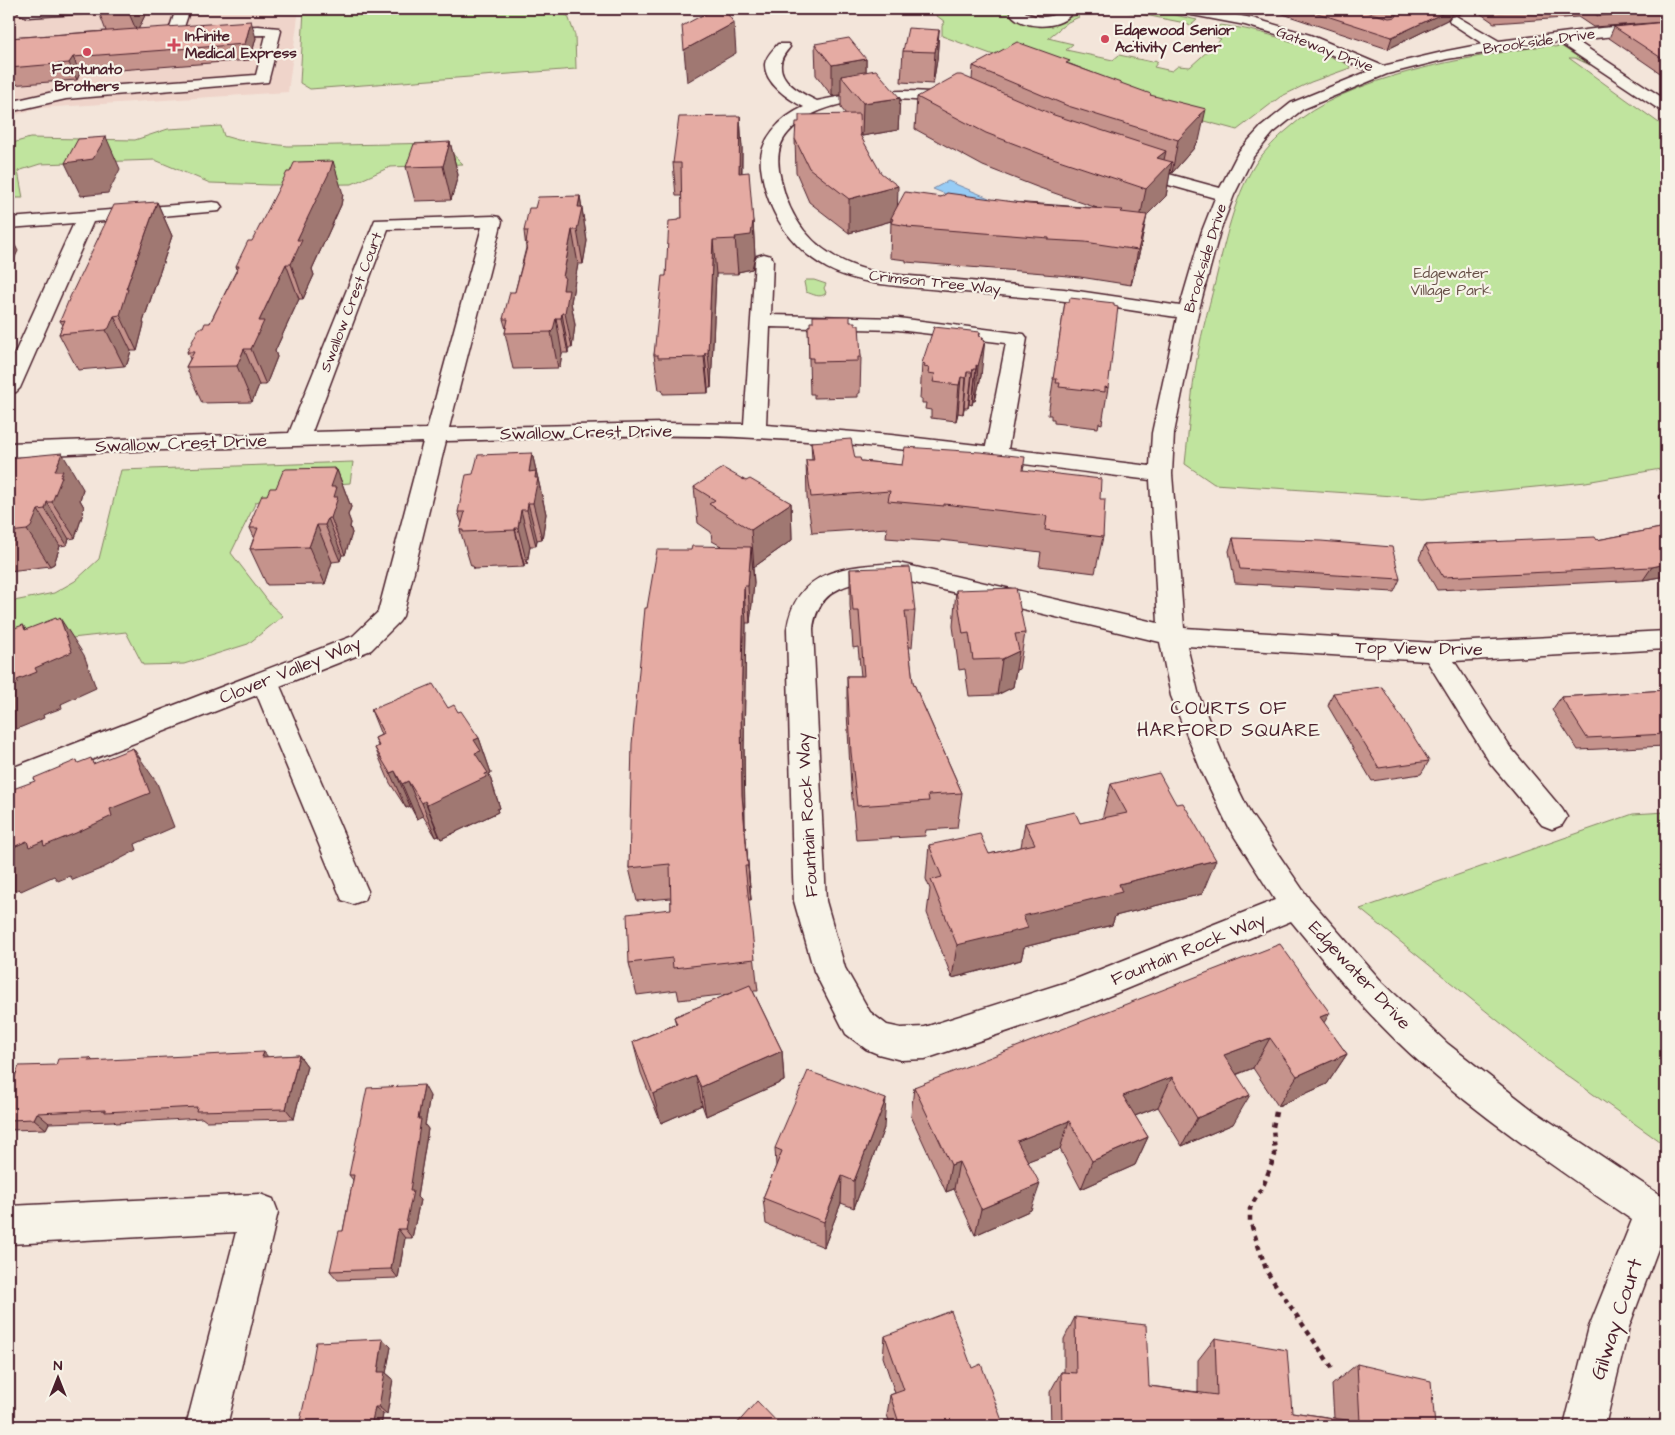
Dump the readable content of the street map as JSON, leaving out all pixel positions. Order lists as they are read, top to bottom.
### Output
{
  "streets": {
    "street": [
      "Brookside Drive",
      "Gateway Drive",
      "Crimson Tree Way",
      "Swallow Crest Court",
      "Swallow Crest Drive",
      "Top View Drive",
      "Clover Valley Way",
      "Fountain Rock Way",
      "Edgewater Drive",
      "Gilway Court"
    ]
  },
  "crossings": [
    ["Brookside Drive", "Gateway Drive"],
    ["Brookside Drive", "Crimson Tree Way"],
    ["Brookside Drive", "Swallow Crest Drive"],
    ["Brookside Drive", "Top View Drive"],
    ["Brookside Drive", "Fountain Rock Way"],
    ["Brookside Drive", "Edgewater Drive"],
    ["Swallow Crest Court", "Swallow Crest Drive"],
    ["Swallow Crest Court", "Clover Valley Way"],
    ["Swallow Crest Drive", "Clover Valley Way"],
    ["Top View Drive", "Fountain Rock Way"],
    ["Top View Drive", "Edgewater Drive"],
    ["Fountain Rock Way", "Edgewater Drive"],
    ["Edgewater Drive", "Gilway Court"]
  ],
  "districts": ["COURTS OF HARFORD SQUARE"],
  "parks": ["Edgewater Village Park"],
  "places": {
    "other": ["Edgewood Senior Activity Center", "Fortunato Brothers"],
    "health": ["Infinite Medical Express"]
  },
  "north": "top"
}
